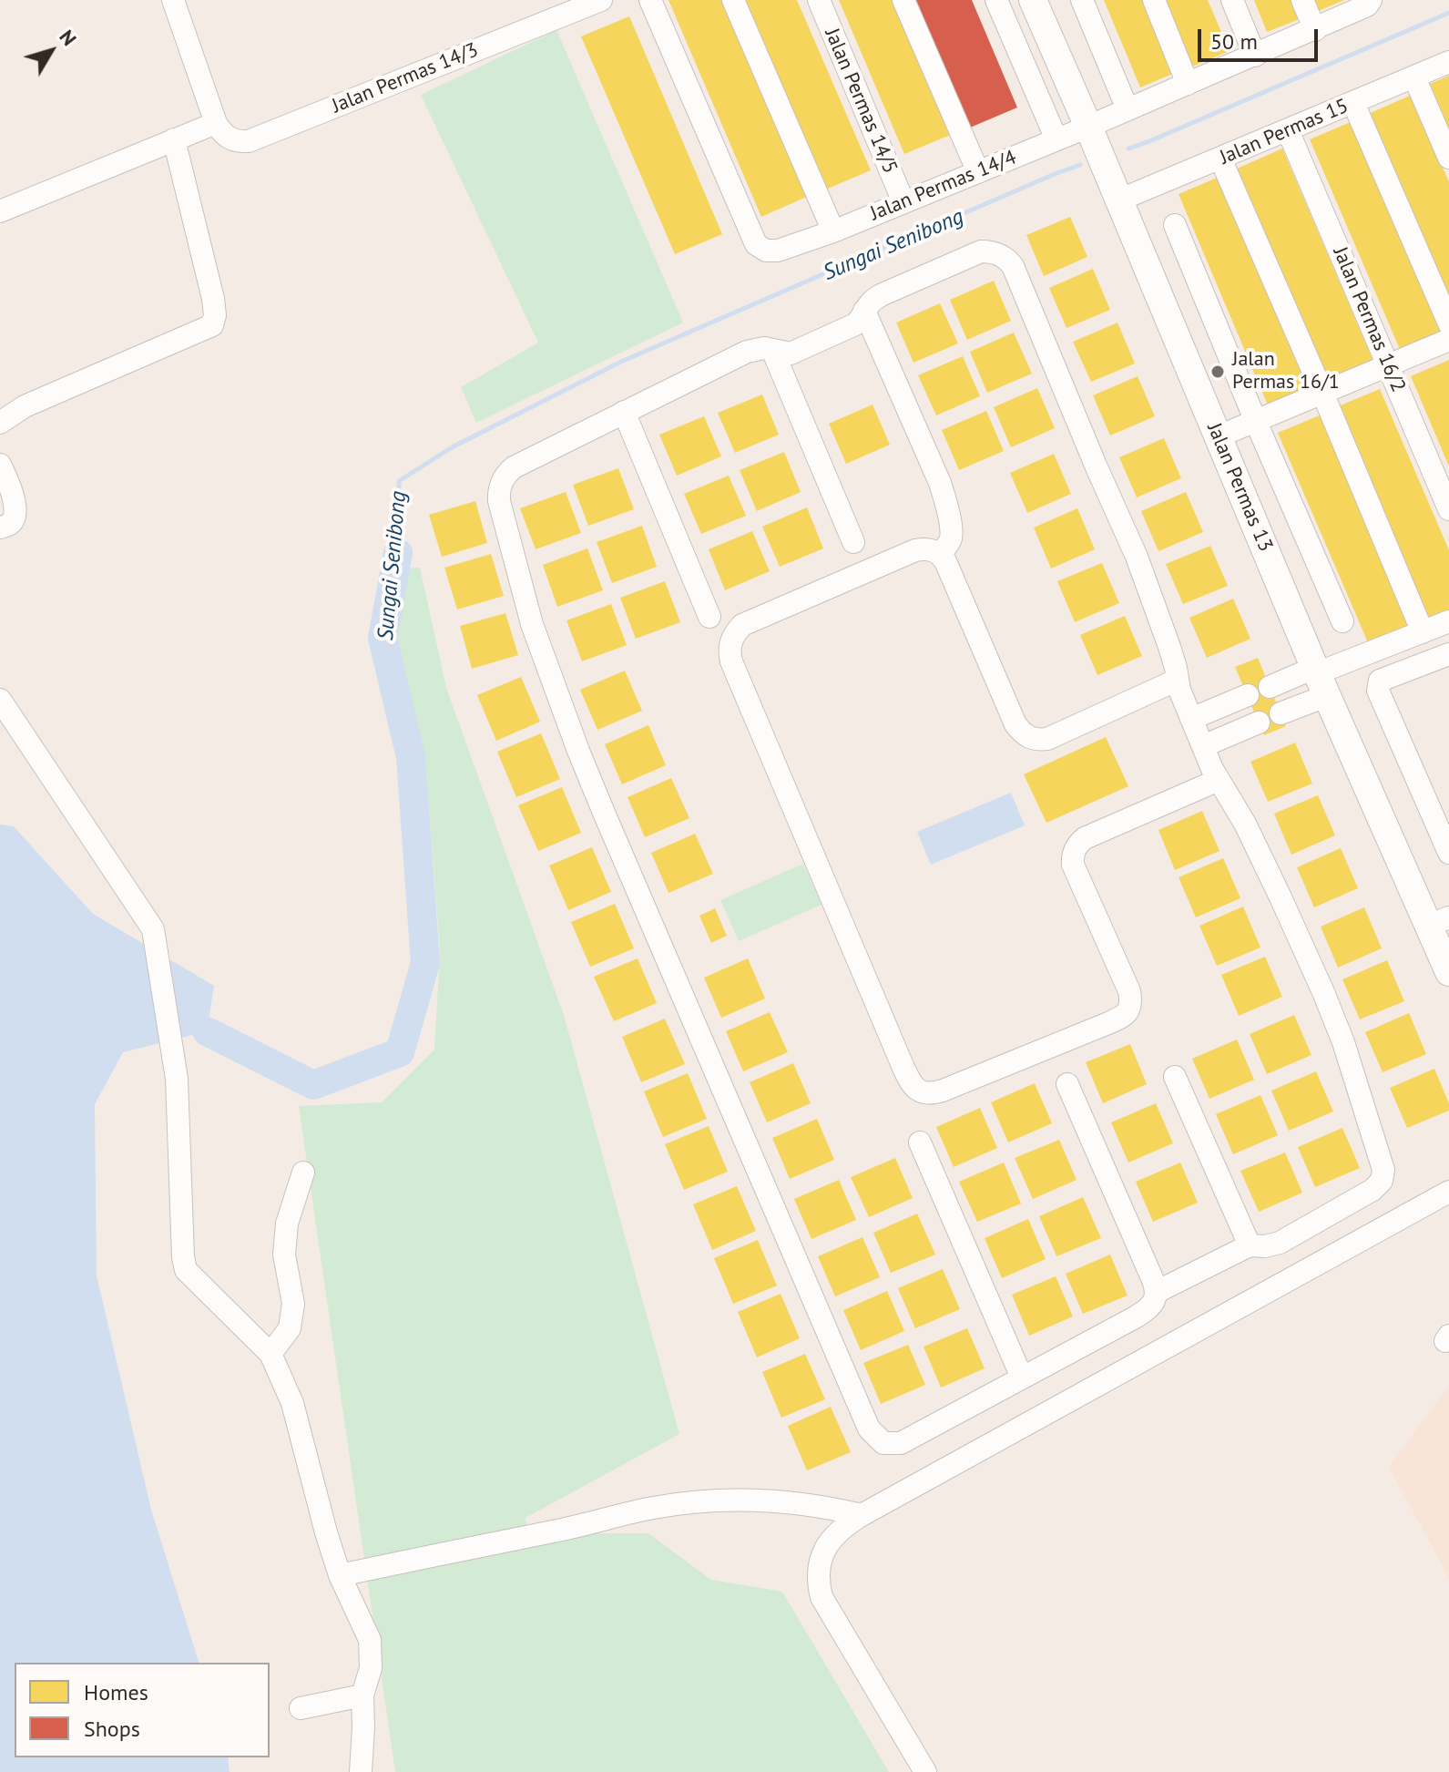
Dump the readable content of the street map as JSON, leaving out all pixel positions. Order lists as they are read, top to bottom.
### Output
{
  "streets": {
    "main road": ["Jalan Permas 13"],
    "street": [
      "Jalan Permas 14/3",
      "Jalan Permas 14/5",
      "Jalan Permas 15",
      "Jalan Permas 14/4",
      "Jalan Permas 16/2"
    ]
  },
  "crossings": [
    ["Jalan Permas 14/5", "Jalan Permas 14/4"],
    ["Jalan Permas 15", "Jalan Permas 16/2"],
    ["Jalan Permas 15", "Jalan Permas 13"],
    ["Jalan Permas 14/4", "Jalan Permas 13"]
  ],
  "water": ["Sungai Senibong"],
  "places": ["Jalan Permas 16/1"],
  "legend": ["Homes", "Shops"],
  "scale_bar": "50 m",
  "north": "top right"
}
